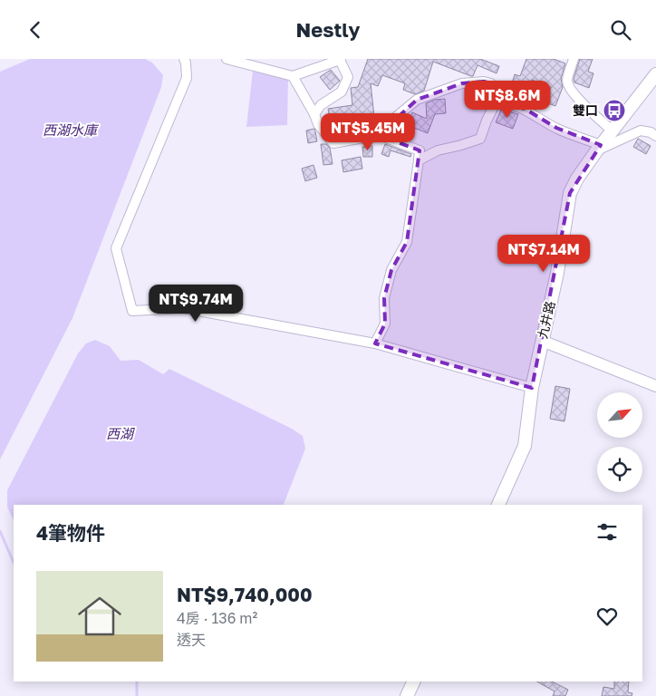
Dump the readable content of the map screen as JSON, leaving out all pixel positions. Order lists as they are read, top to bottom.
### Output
{
  "streets": {
    "main road": ["九井路"]
  },
  "water": ["西湖水庫", "西湖"],
  "places": {
    "bus stop": ["雙口"]
  },
  "north": "top right",
  "page": {
    "header": "Nestly",
    "price": [
      "NT$8.6M",
      "NT$5.45M",
      "NT$7.14M",
      "NT$9.74M"
    ],
    "heading": "4筆物件",
    "list": [
      {
        "name": "NT$9,740,000",
        "note": "4房 · 136 m² · 透天"
      }
    ]
  }
}
